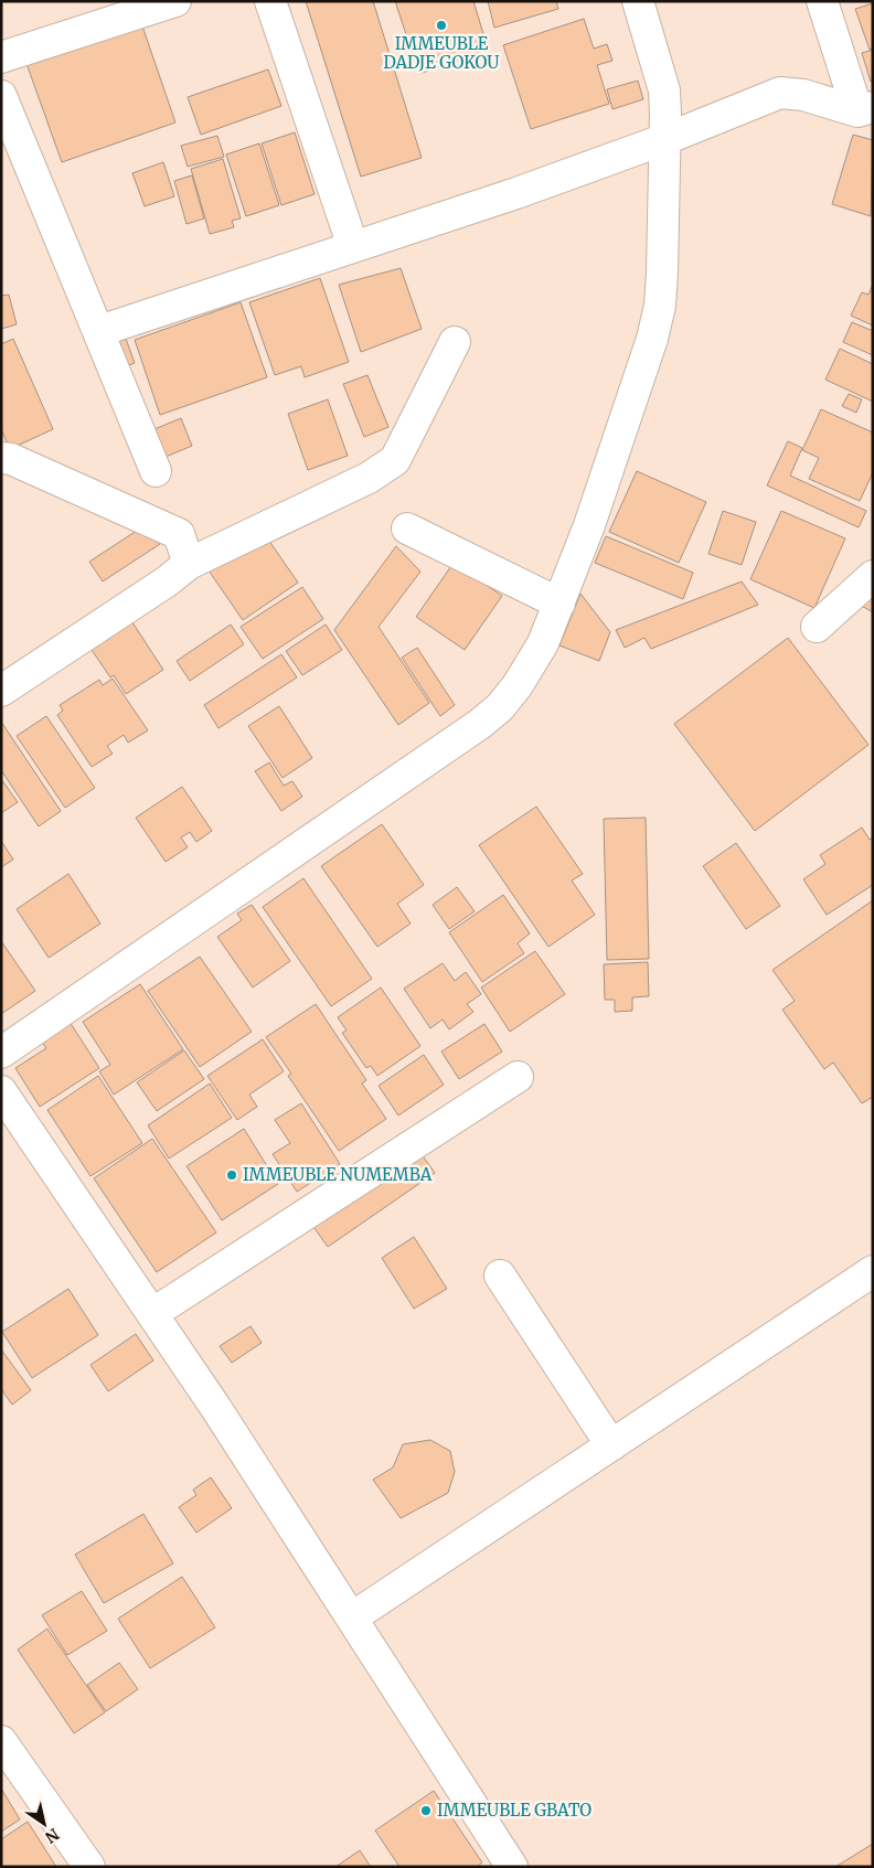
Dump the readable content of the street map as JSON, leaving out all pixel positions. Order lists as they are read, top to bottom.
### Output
{
  "places": ["IMMEUBLE DADJE GOKOU", "IMMEUBLE NUMEMBA", "IMMEUBLE GBATO"],
  "north": "bottom right"
}
